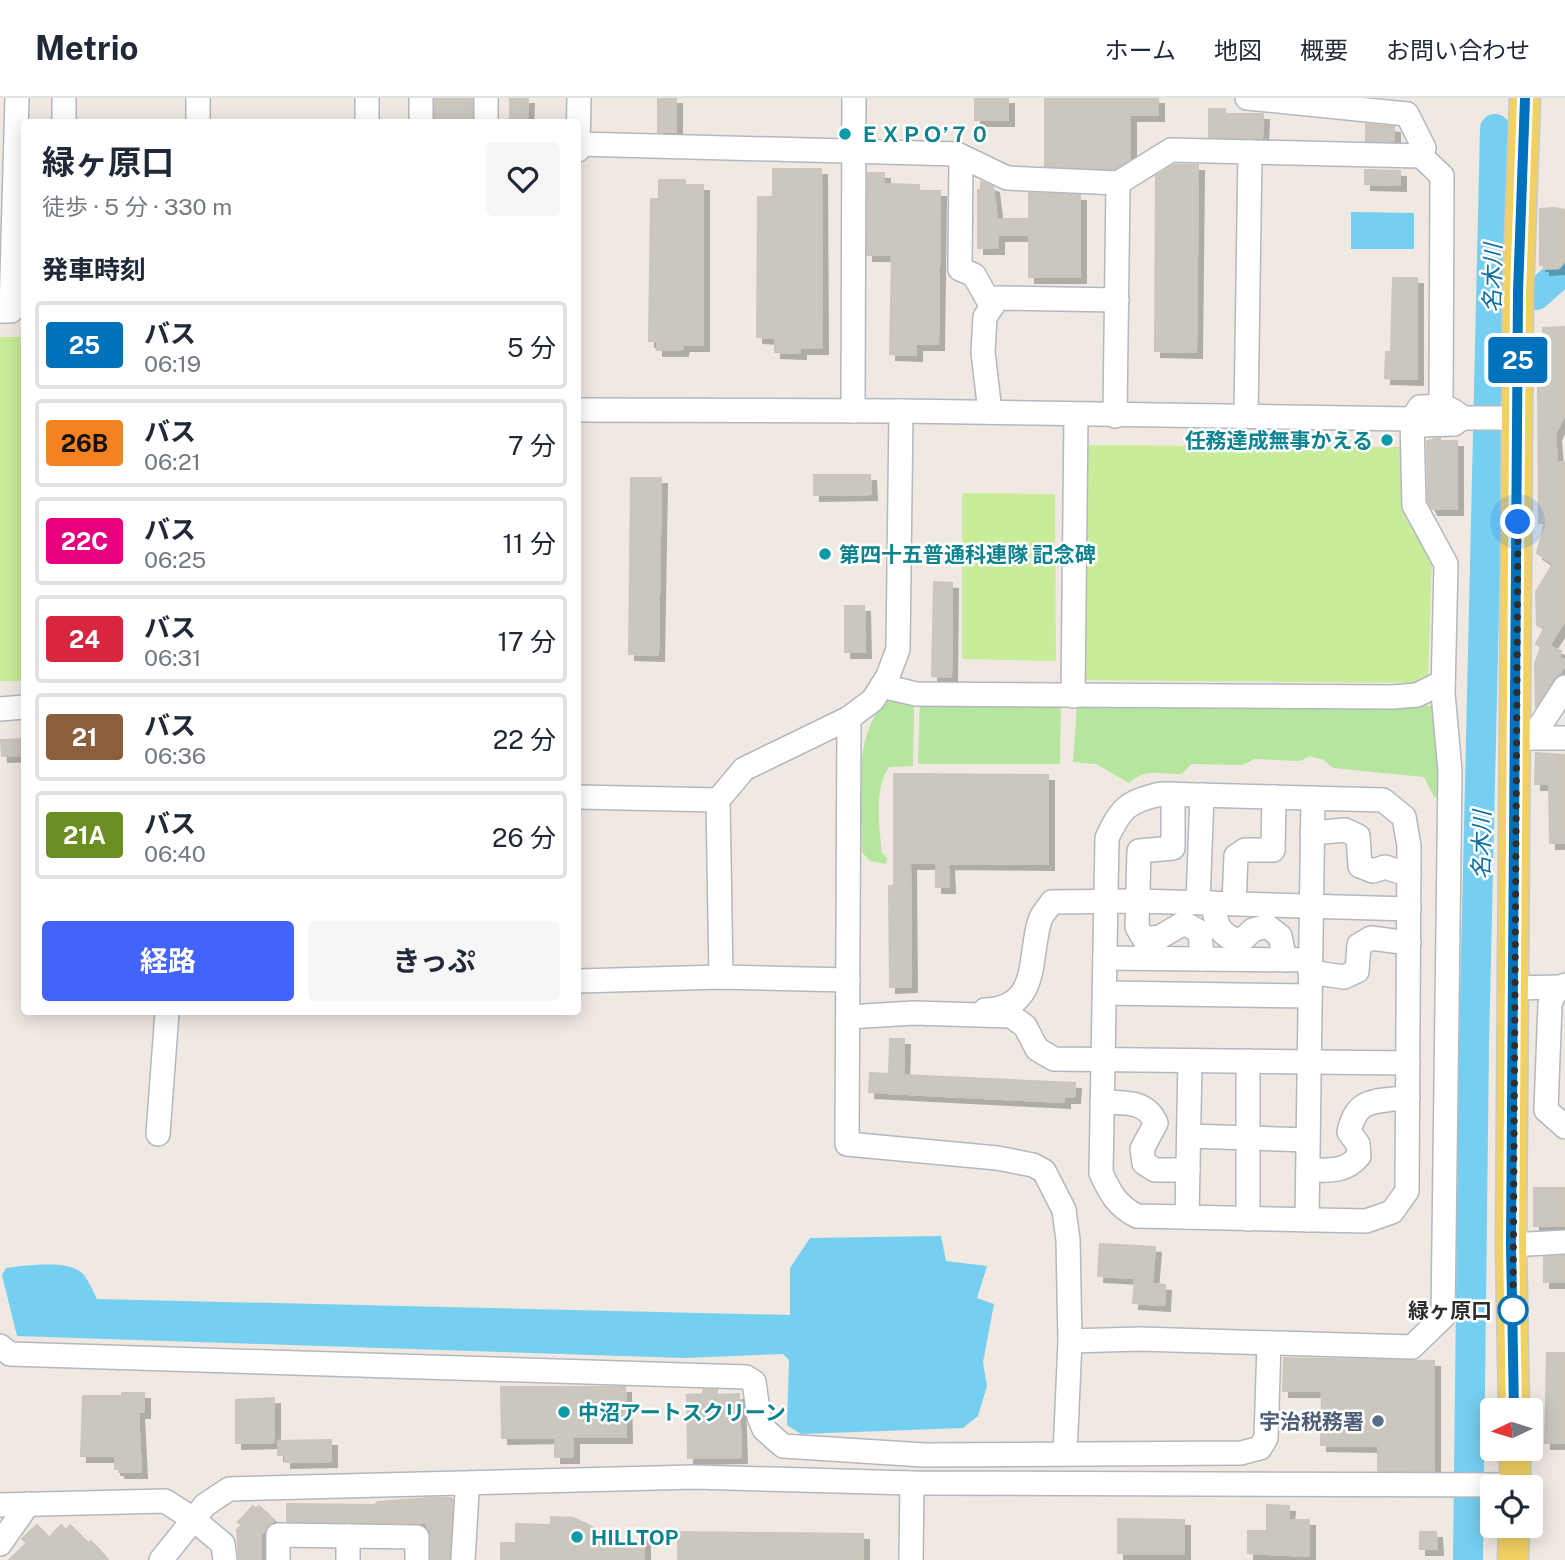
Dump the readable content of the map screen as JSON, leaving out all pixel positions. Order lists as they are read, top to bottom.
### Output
{
  "water": ["名木川"],
  "places": [
    "ＥＸＰＯ’７０",
    "任務達成無事かえる",
    "第四十五普通科連隊 記念碑",
    "緑ヶ原口",
    "中沼アートスクリーン",
    "宇治税務署",
    "HILLTOP"
  ],
  "lines": ["bus line 25"],
  "north": "left",
  "page": {
    "header": "Metrio",
    "nav": [
      "ホーム",
      "地図",
      "概要",
      "お問い合わせ"
    ],
    "on_map": "25",
    "heading": [
      ["緑ヶ原口", "徒歩 · 5 分 · 330 m"],
      "発車時刻"
    ],
    "list": [
      {
        "mark": "25",
        "name": "バス",
        "note": "06:19",
        "value": "5 分"
      },
      {
        "mark": "26B",
        "name": "バス",
        "note": "06:21",
        "value": "7 分"
      },
      {
        "mark": "22C",
        "name": "バス",
        "note": "06:25",
        "value": "11 分"
      },
      {
        "mark": "24",
        "name": "バス",
        "note": "06:31",
        "value": "17 分"
      },
      {
        "mark": "21",
        "name": "バス",
        "note": "06:36",
        "value": "22 分"
      },
      {
        "mark": "21A",
        "name": "バス",
        "note": "06:40",
        "value": "26 分"
      }
    ],
    "buttons": ["経路", "きっぷ"]
  }
}
